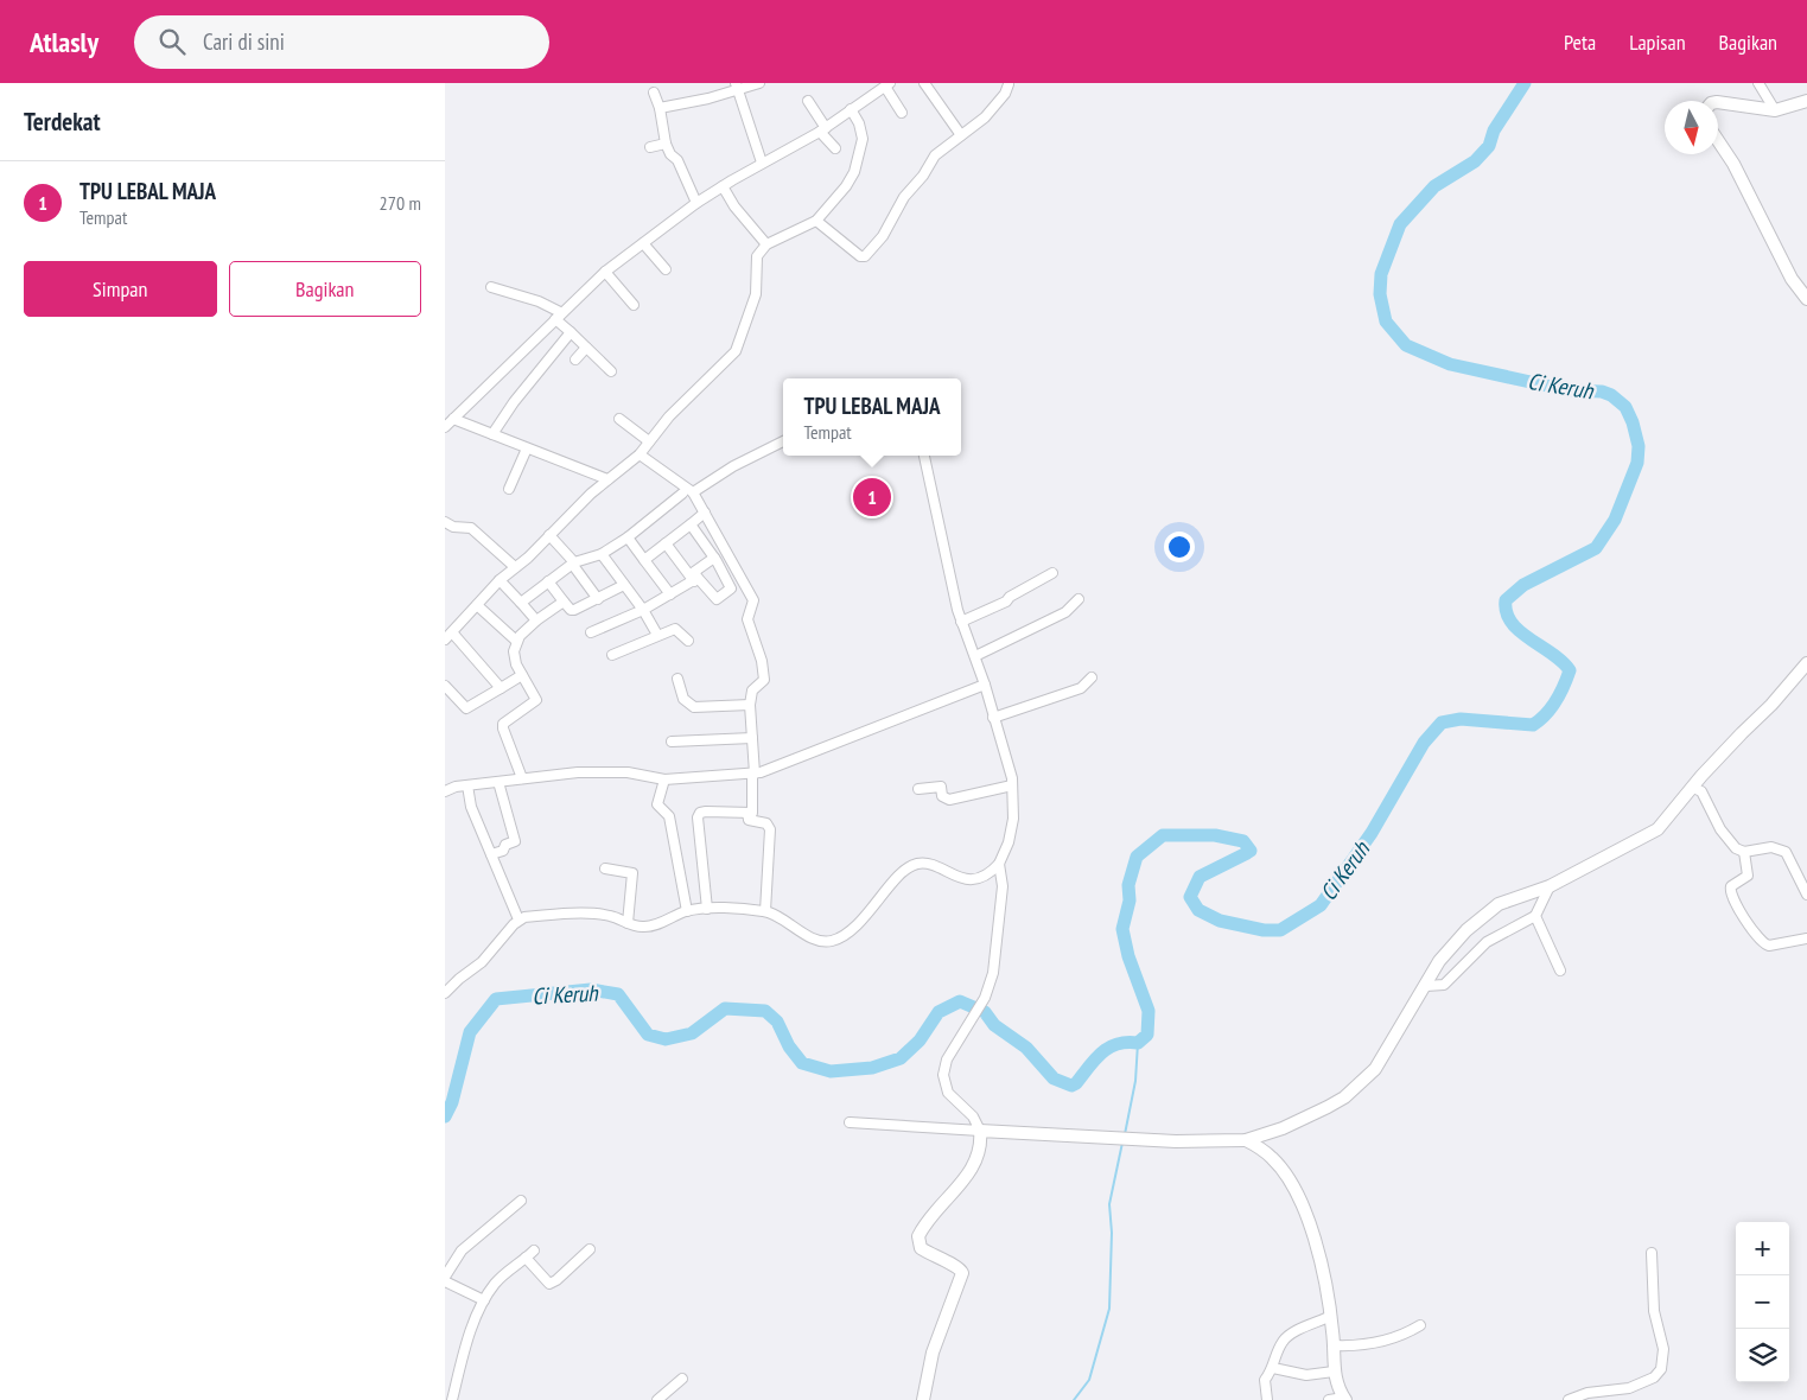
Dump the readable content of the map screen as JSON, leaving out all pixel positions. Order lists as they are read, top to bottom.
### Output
{
  "water": ["Ci Keruh"],
  "north": "bottom",
  "page": {
    "header": "Atlasly",
    "search": "Cari di sini",
    "nav": ["Peta", "Lapisan", "Bagikan"],
    "heading": "Terdekat",
    "list": [
      {
        "mark": "1",
        "name": "TPU LEBAL MAJA",
        "note": "Tempat",
        "value": "270 m"
      }
    ],
    "buttons": ["Simpan", "Bagikan"],
    "popup": ["TPU LEBAL MAJA", "Tempat"],
    "pins": "1",
    "map_buttons": ["+", "−"]
  }
}
